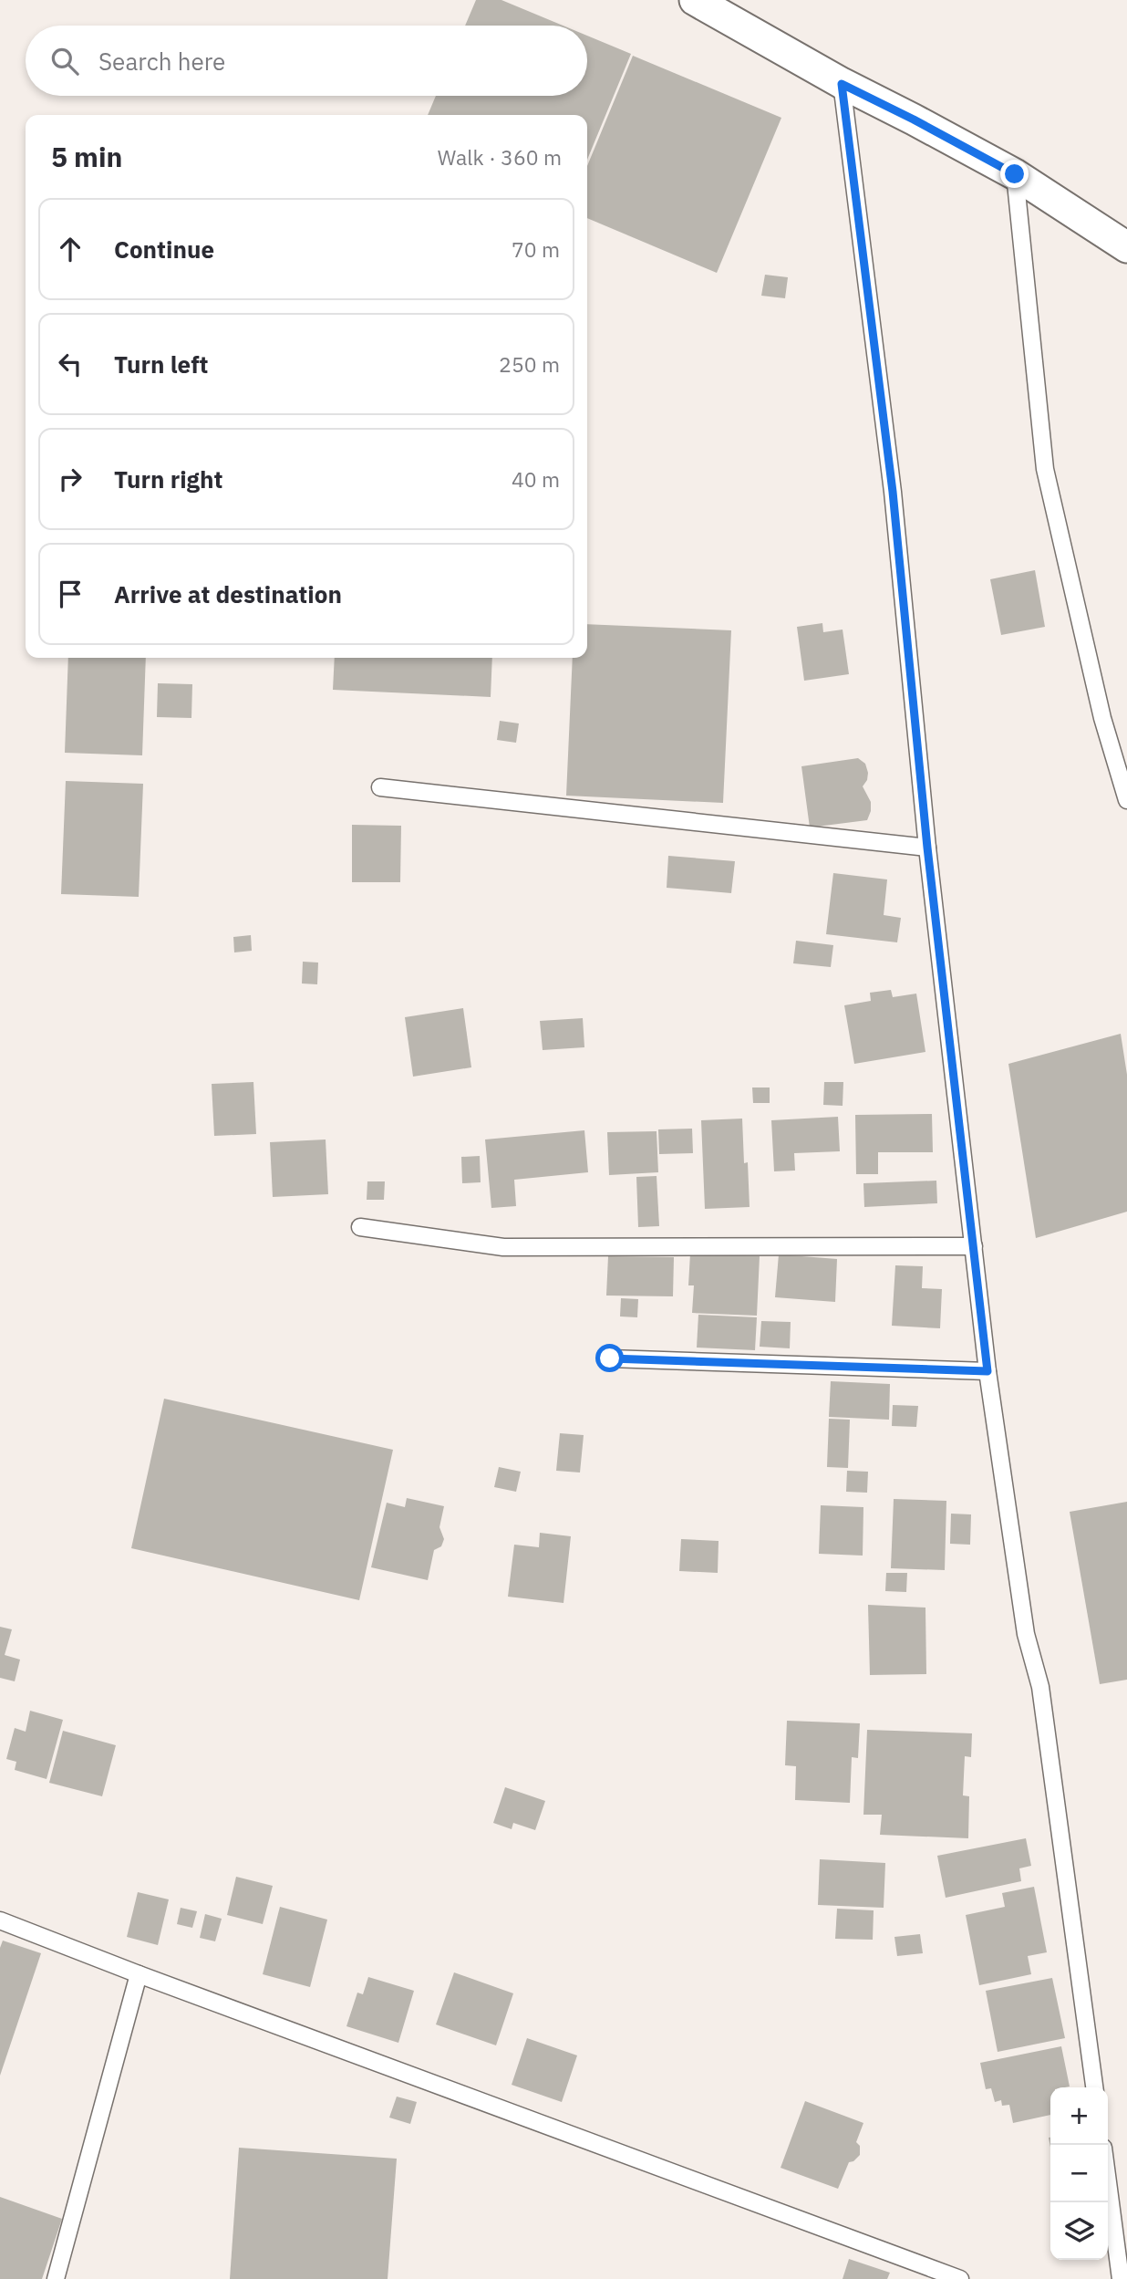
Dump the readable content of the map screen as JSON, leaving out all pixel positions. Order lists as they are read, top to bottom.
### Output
{
  "page": {
    "search": "Search here",
    "heading": ["5 min", "Walk · 360 m"],
    "list": [
      ["Continue", "70 m"],
      ["Turn left", "250 m"],
      ["Turn right", "40 m"],
      "Arrive at destination"
    ],
    "map_buttons": ["+", "−"]
  }
}
